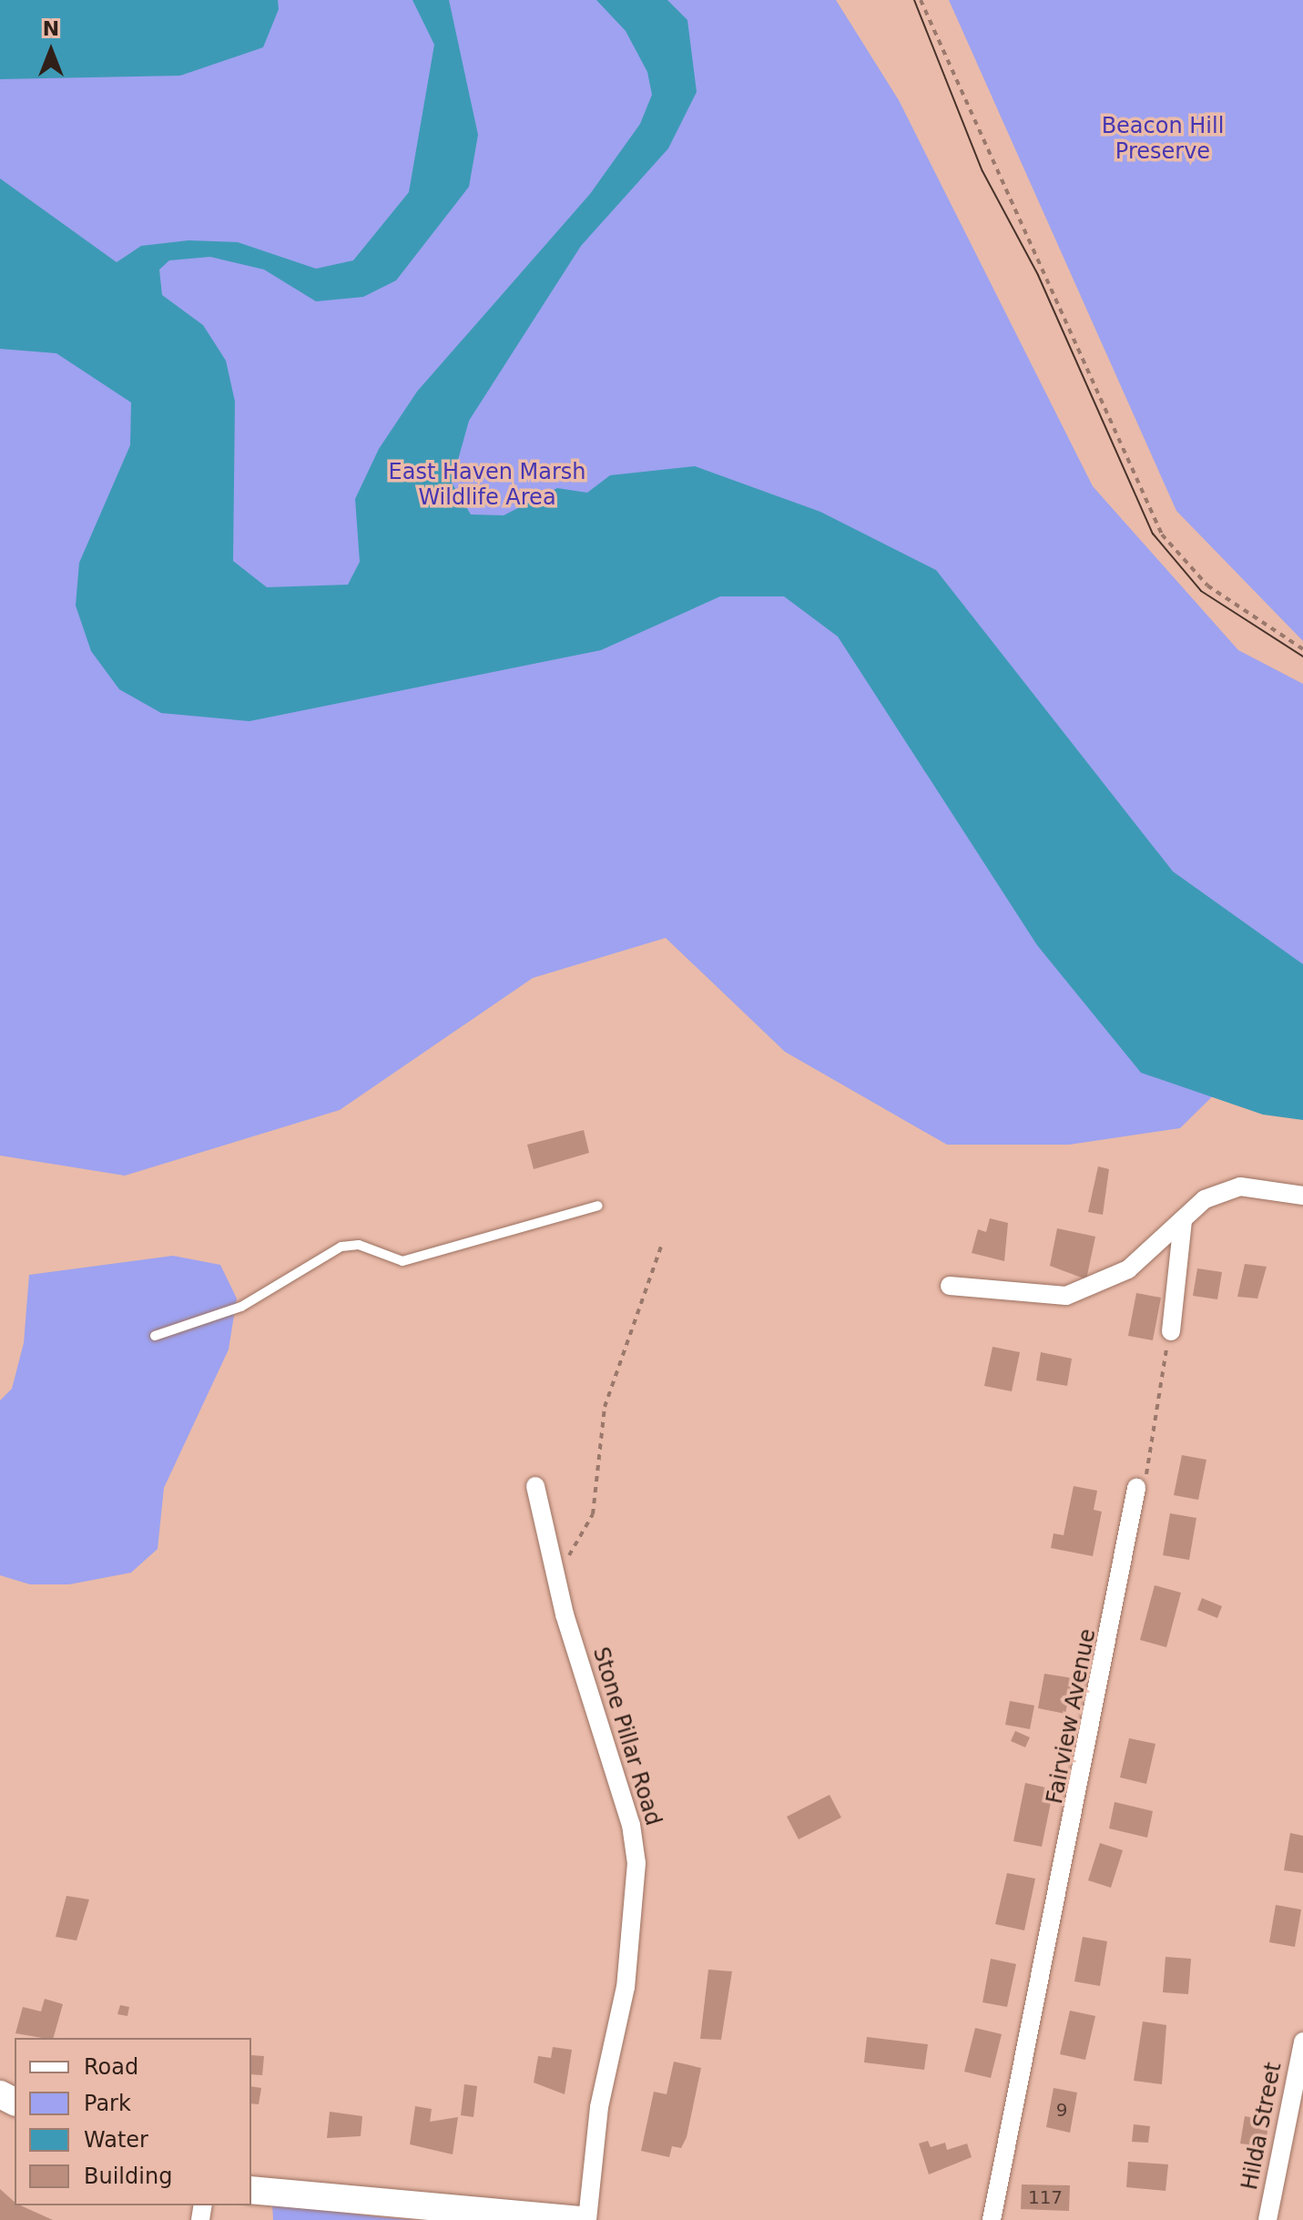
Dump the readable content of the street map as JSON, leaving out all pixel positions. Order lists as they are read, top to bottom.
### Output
{
  "streets": {
    "street": ["Fairview Avenue", "Stone Pillar Road", "Hilda Street"]
  },
  "parks": ["Beacon Hill Preserve", "East Haven Marsh Wildlife Area"],
  "house_numbers": ["9", "117"],
  "legend": [
    "Road",
    "Park",
    "Water",
    "Building"
  ],
  "north": "top"
}
